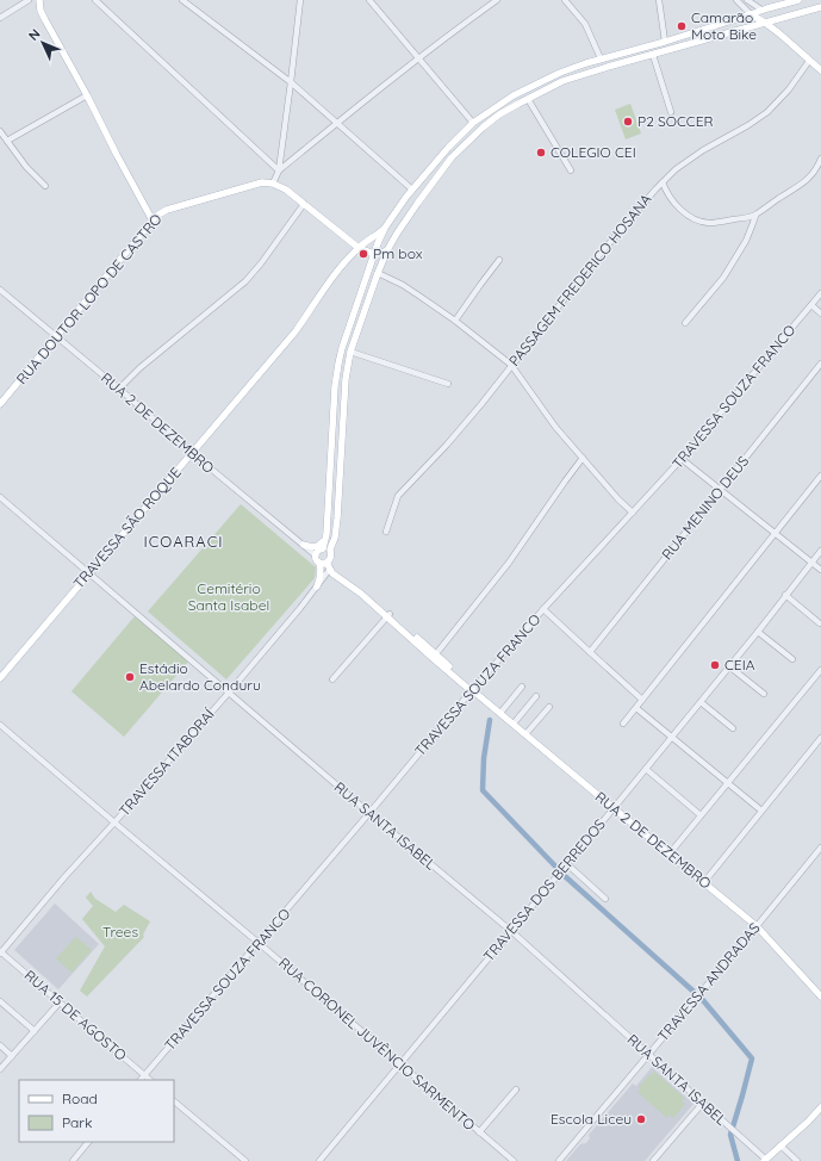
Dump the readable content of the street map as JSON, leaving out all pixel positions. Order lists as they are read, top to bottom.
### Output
{
  "streets": {
    "main road": ["RUA DOUTOR LOPO DE CASTRO", "RUA 2 DE DEZEMBRO", "TRAVESSA SÃO ROQUE"],
    "street": [
      "PASSAGEM FREDERICO HOSANA",
      "TRAVESSA SOUZA FRANCO",
      "RUA MENINO DEUS",
      "TRAVESSA ITABORAÍ",
      "RUA SANTA ISABEL",
      "TRAVESSA DOS BERREDOS",
      "TRAVESSA ANDRADAS",
      "RUA 15 DE AGOSTO",
      "RUA CORONEL JUVÊNCIO SARMENTO"
    ]
  },
  "crossings": [
    ["RUA DOUTOR LOPO DE CASTRO", "RUA 2 DE DEZEMBRO"],
    ["TRAVESSA SOUZA FRANCO", "RUA 2 DE DEZEMBRO"],
    ["TRAVESSA SOUZA FRANCO", "RUA SANTA ISABEL"],
    ["TRAVESSA SOUZA FRANCO", "RUA 15 DE AGOSTO"],
    ["TRAVESSA SOUZA FRANCO", "RUA CORONEL JUVÊNCIO SARMENTO"],
    ["RUA 2 DE DEZEMBRO", "TRAVESSA SÃO ROQUE"],
    ["RUA 2 DE DEZEMBRO", "TRAVESSA ITABORAÍ"],
    ["RUA 2 DE DEZEMBRO", "TRAVESSA DOS BERREDOS"],
    ["RUA 2 DE DEZEMBRO", "TRAVESSA ANDRADAS"],
    ["TRAVESSA SÃO ROQUE", "RUA SANTA ISABEL"],
    ["TRAVESSA ITABORAÍ", "RUA SANTA ISABEL"],
    ["TRAVESSA ITABORAÍ", "RUA 15 DE AGOSTO"],
    ["TRAVESSA ITABORAÍ", "RUA CORONEL JUVÊNCIO SARMENTO"],
    ["RUA SANTA ISABEL", "TRAVESSA DOS BERREDOS"],
    ["RUA SANTA ISABEL", "TRAVESSA ANDRADAS"],
    ["TRAVESSA DOS BERREDOS", "RUA CORONEL JUVÊNCIO SARMENTO"]
  ],
  "districts": ["ICOARACI"],
  "parks": ["Cemitério Santa Isabel", "Trees"],
  "places": [
    "Camarão Moto Bike",
    "P2 SOCCER",
    "COLEGIO CEI",
    "Pm box",
    "CEIA",
    "Estádio Abelardo Conduru",
    "Escola Liceu"
  ],
  "legend": ["Road", "Park"],
  "north": "top left"
}
